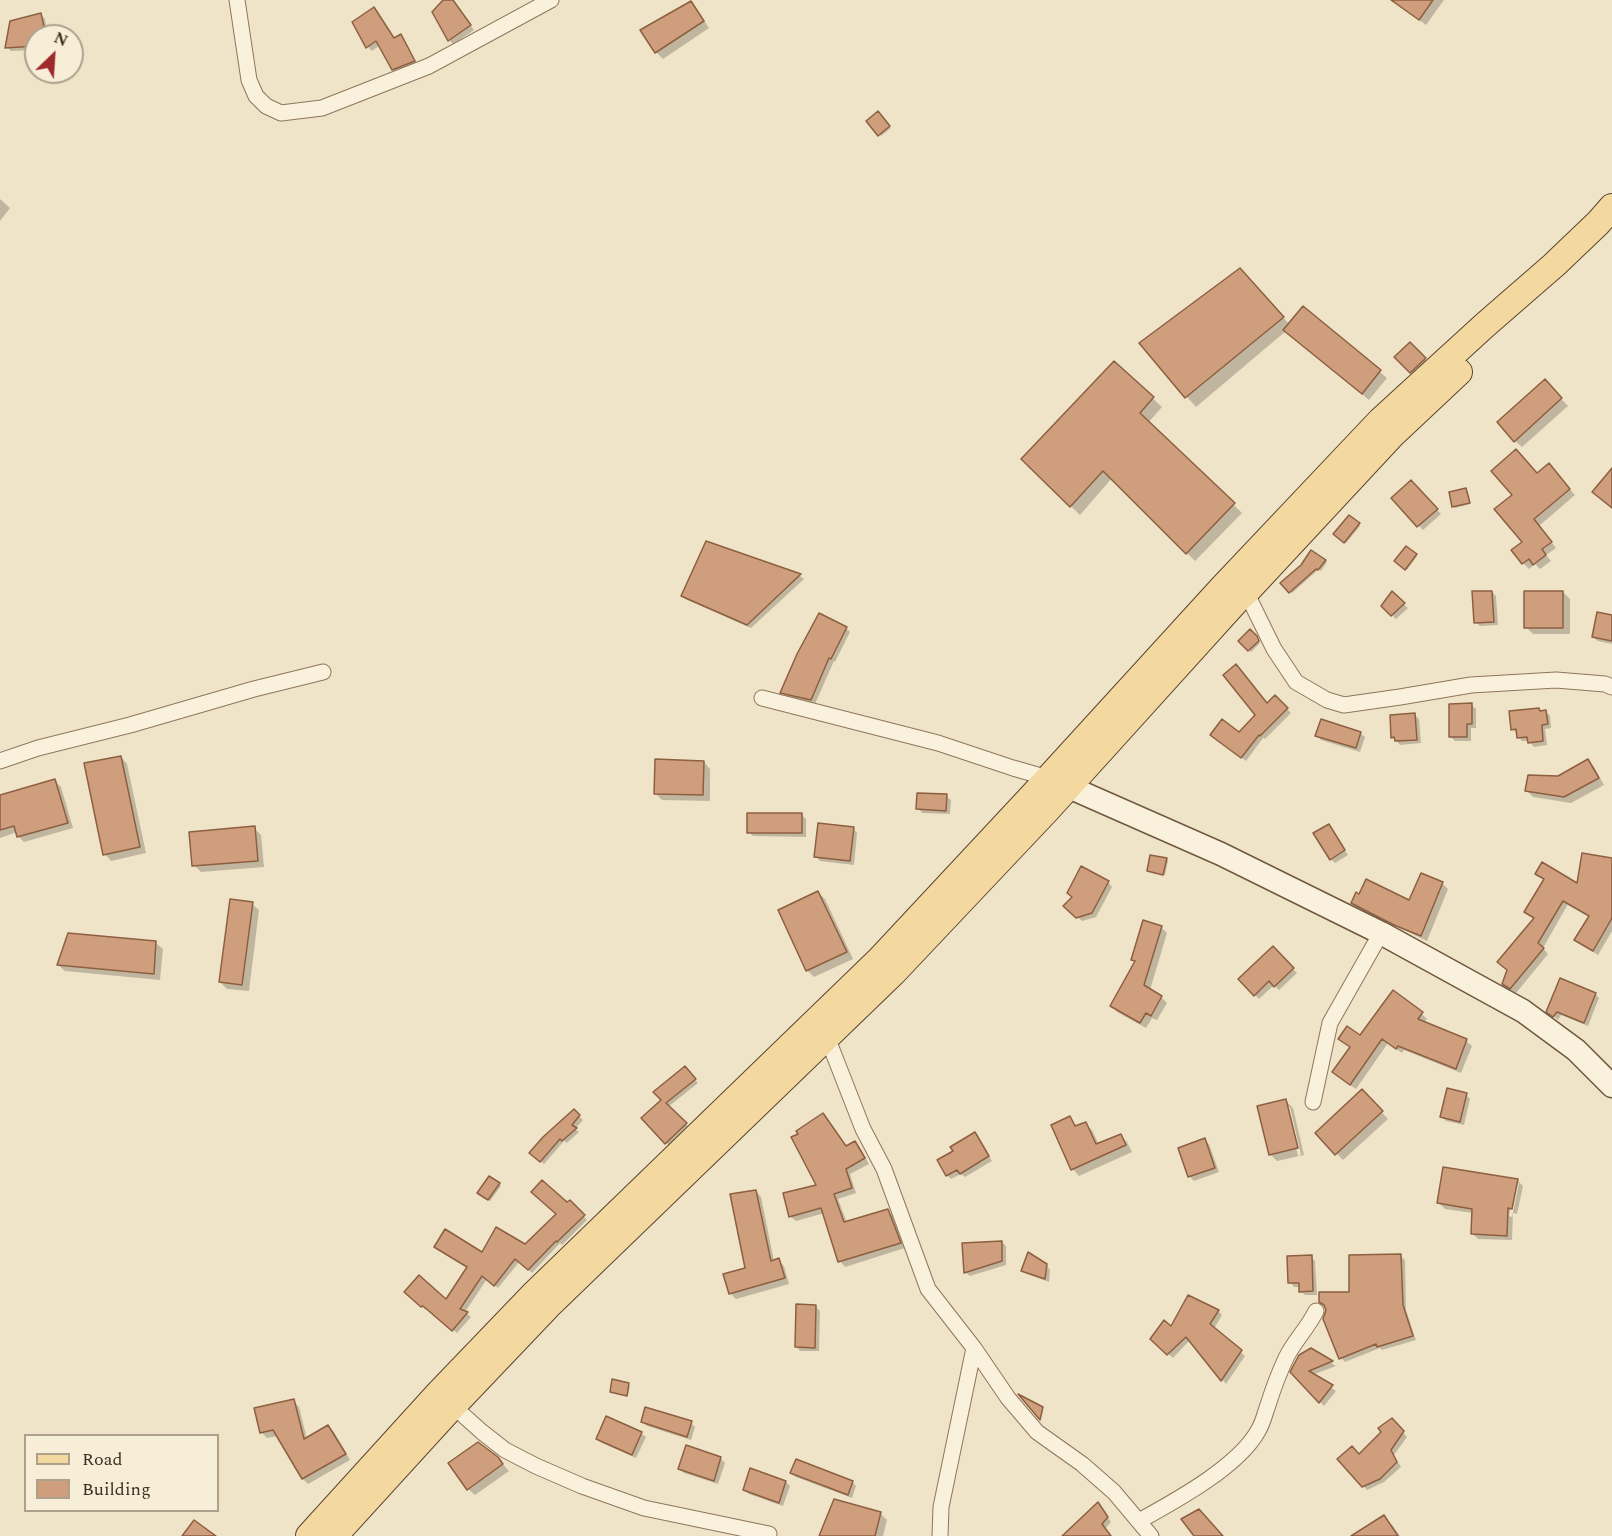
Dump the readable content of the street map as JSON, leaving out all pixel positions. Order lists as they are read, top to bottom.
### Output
{
  "legend": ["Road", "Building"],
  "north": "top right"
}
